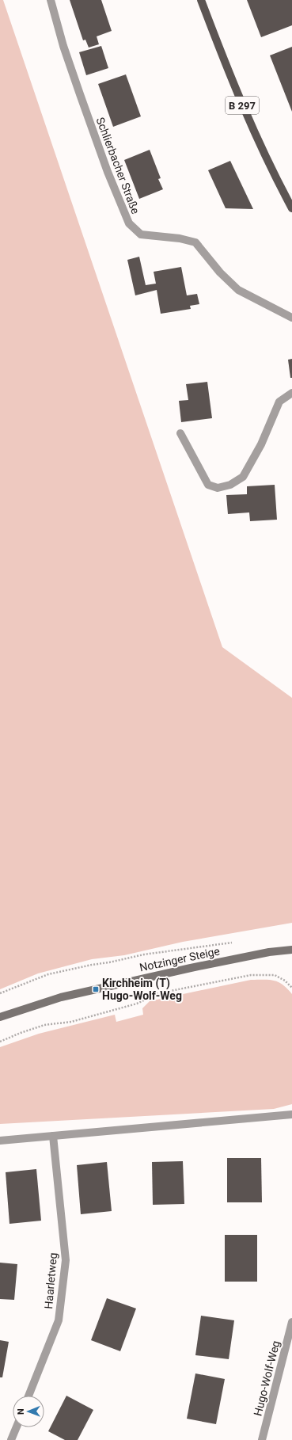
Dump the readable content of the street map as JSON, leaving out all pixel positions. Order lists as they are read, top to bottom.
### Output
{
  "streets": {
    "main road": ["B 297", "Notzinger Steige"],
    "street": ["Schlierbacher Straße", "Haarletweg", "Hugo-Wolf-Weg"]
  },
  "places": {
    "transit": ["Kirchheim (T) Hugo-Wolf-Weg"]
  },
  "north": "left"
}
